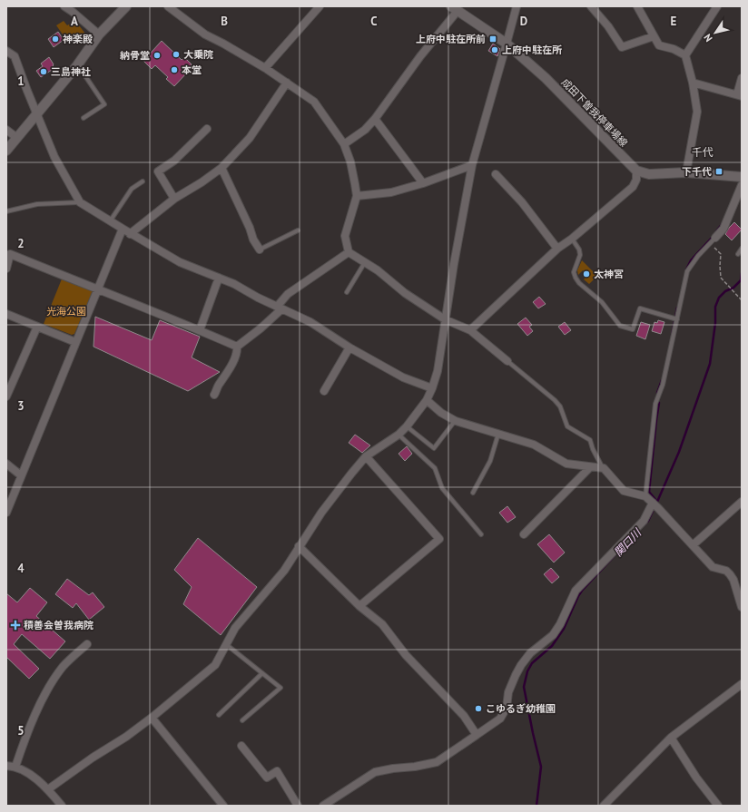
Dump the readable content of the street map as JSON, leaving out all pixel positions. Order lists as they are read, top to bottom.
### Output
{
  "streets": {
    "main road": ["成田下曽我停車場線"]
  },
  "districts": ["千代"],
  "water": ["関口川"],
  "parks": ["光海公園"],
  "places": {
    "other": [
      "神楽殿",
      "上府中駐在所",
      "大乗院",
      "納骨堂",
      "本堂",
      "三島神社",
      "太神宮",
      "こゆるぎ幼稚園"
    ],
    "transit": ["上府中駐在所前", "下千代"],
    "health": ["積善会曽我病院"]
  },
  "north": "bottom left",
  "grid": {
    "columns": [
      "A",
      "B",
      "C",
      "D",
      "E"
    ],
    "rows": [
      "1",
      "2",
      "3",
      "4",
      "5"
    ]
  }
}
